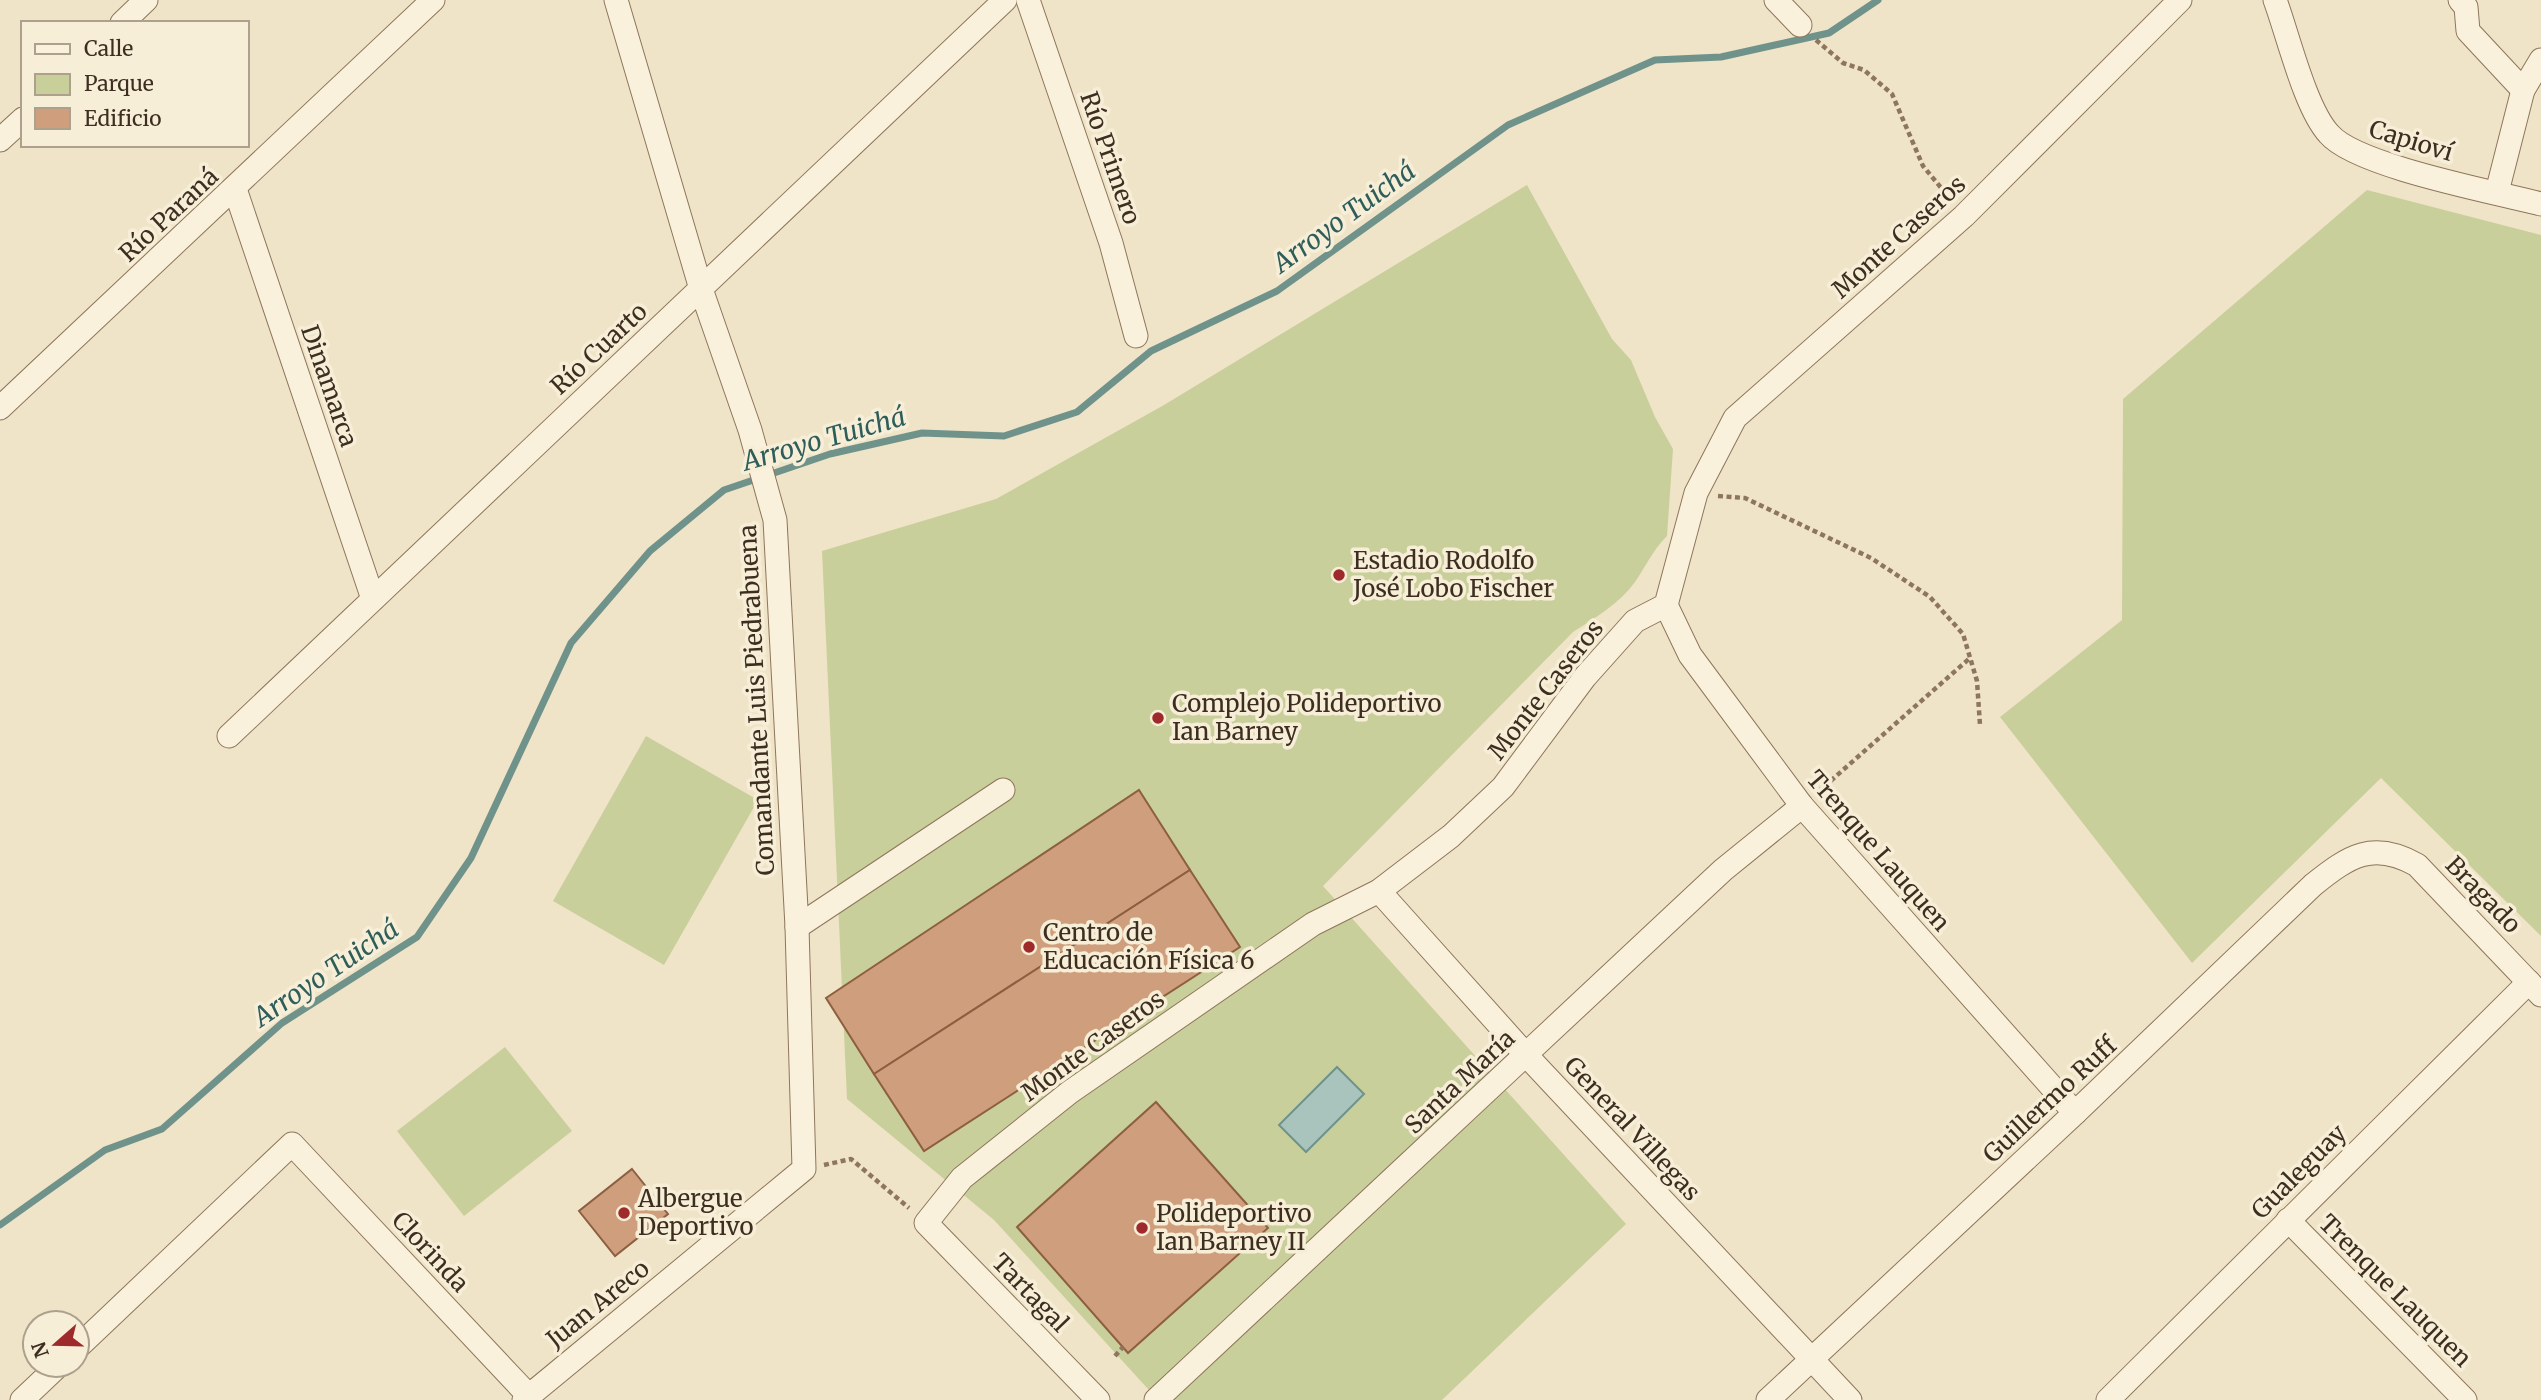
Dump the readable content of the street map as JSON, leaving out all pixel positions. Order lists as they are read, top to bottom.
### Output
{
  "streets": {
    "street": [
      "Capioví",
      "Río Primero",
      "Río Paraná",
      "Monte Caseros",
      "Río Cuarto",
      "Dinamarca",
      "Comandante Luis Piedrabuena",
      "Trenque Lauquen",
      "Bragado",
      "Santa María",
      "Guillermo Ruff",
      "General Villegas",
      "Gualeguay",
      "Clorinda",
      "Tartagal",
      "Juan Areco"
    ]
  },
  "crossings": [
    ["Río Paraná", "Dinamarca"],
    ["Monte Caseros", "Trenque Lauquen"],
    ["Monte Caseros", "General Villegas"],
    ["Monte Caseros", "Tartagal"],
    ["Río Cuarto", "Dinamarca"],
    ["Río Cuarto", "Comandante Luis Piedrabuena"],
    ["Comandante Luis Piedrabuena", "Juan Areco"],
    ["Trenque Lauquen", "Santa María"],
    ["Trenque Lauquen", "Guillermo Ruff"],
    ["Trenque Lauquen", "Gualeguay"],
    ["Bragado", "Guillermo Ruff"],
    ["Bragado", "Gualeguay"],
    ["Santa María", "General Villegas"],
    ["Guillermo Ruff", "General Villegas"],
    ["Clorinda", "Juan Areco"]
  ],
  "water": ["Arroyo Tuichá"],
  "places": [
    "Estadio Rodolfo José Lobo Fischer",
    "Complejo Polideportivo Ian Barney",
    "Centro de Educación Física 6",
    "Albergue Deportivo",
    "Polideportivo Ian Barney II"
  ],
  "legend": ["Calle", "Parque", "Edificio"],
  "north": "left"
}
